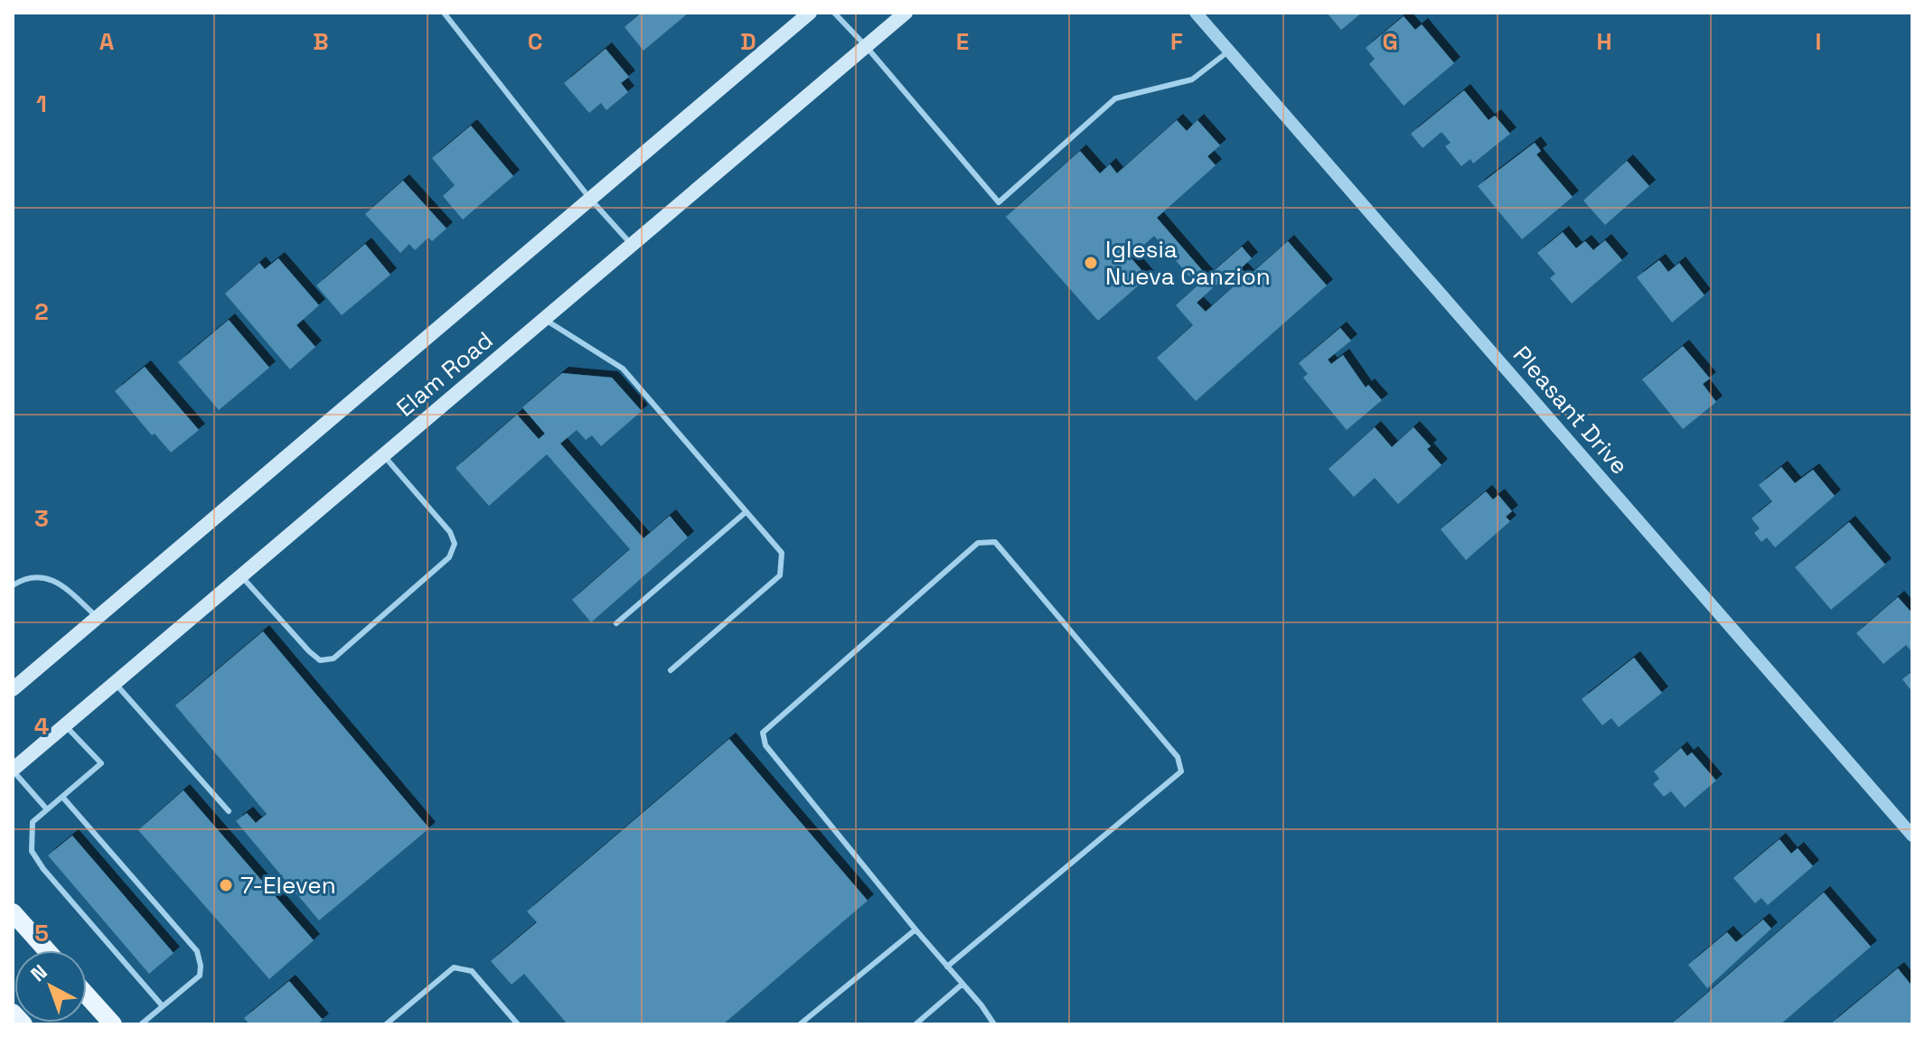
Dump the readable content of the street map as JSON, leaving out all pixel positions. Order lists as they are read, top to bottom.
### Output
{
  "streets": {
    "main road": ["Elam Road"],
    "street": ["Pleasant Drive"]
  },
  "places": ["Iglesia Nueva Canzion", "7-Eleven"],
  "north": "top left",
  "grid": {
    "columns": [
      "A",
      "B",
      "C",
      "D",
      "E",
      "F",
      "G",
      "H",
      "I"
    ],
    "rows": [
      "1",
      "2",
      "3",
      "4",
      "5"
    ]
  }
}
